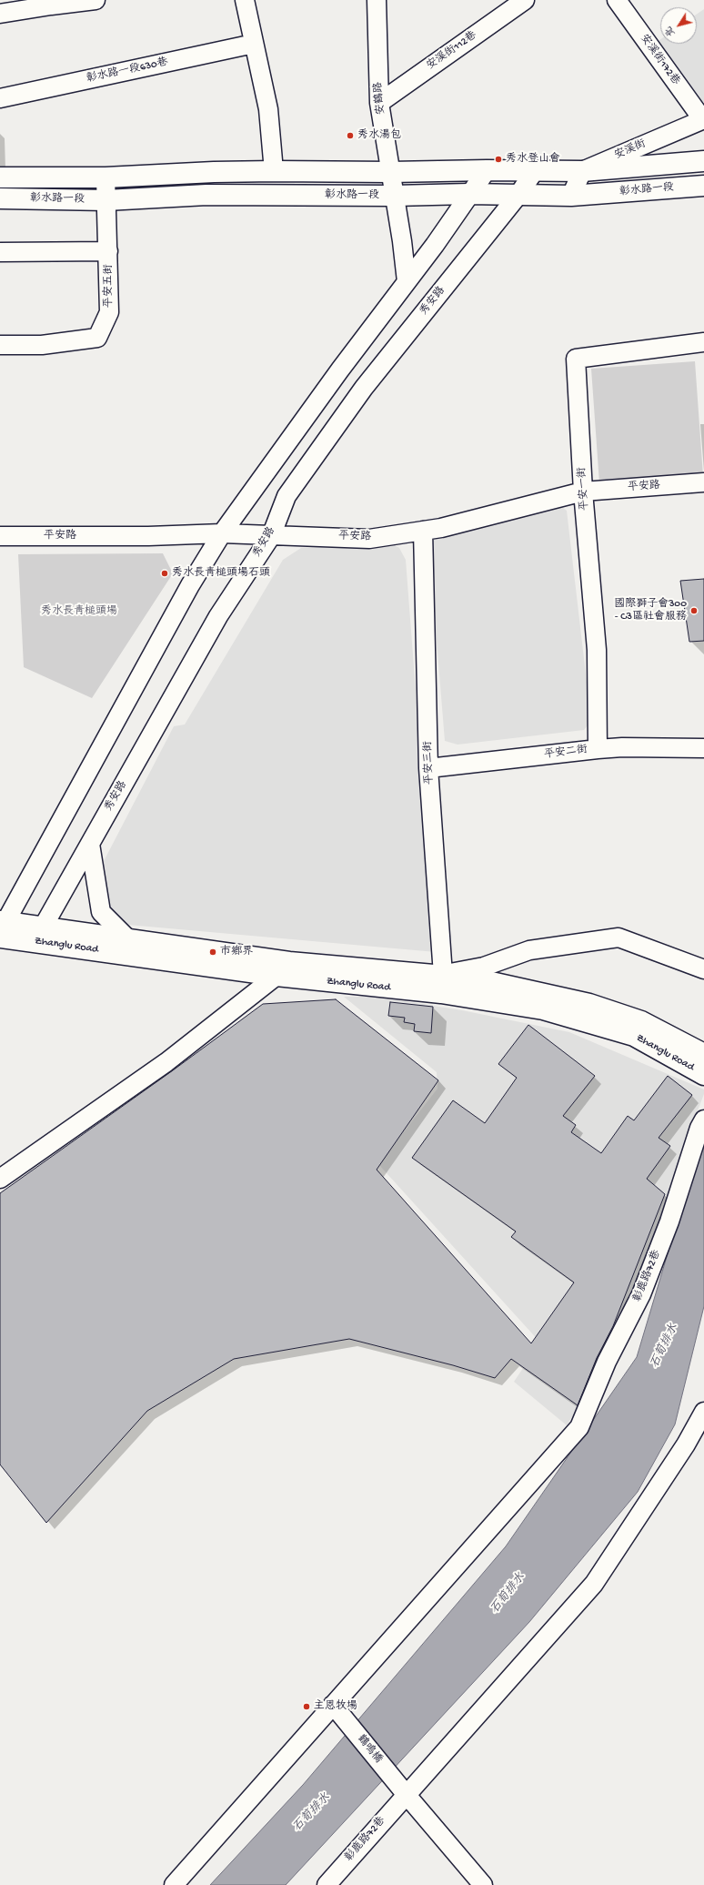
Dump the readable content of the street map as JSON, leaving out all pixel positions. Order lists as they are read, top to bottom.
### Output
{
  "streets": {
    "main road": ["彰水路一段", "Zhanglu Road"],
    "street": [
      "安溪街112巷",
      "安溪街172巷",
      "彰水路一段630巷",
      "安鶴路",
      "安溪街",
      "平安五街",
      "秀安路",
      "平安路",
      "平安一街",
      "平安二街",
      "平安三街",
      "彰鹿路72巷",
      "鶴鳴橋"
    ]
  },
  "crossings": [
    ["安溪街112巷", "安鶴路"],
    ["安溪街172巷", "安溪街"],
    ["安鶴路", "彰水路一段"],
    ["安溪街", "彰水路一段"],
    ["彰水路一段", "平安五街"],
    ["彰水路一段", "秀安路"],
    ["秀安路", "平安路"],
    ["秀安路", "Zhanglu Road"],
    ["平安路", "平安一街"],
    ["平安路", "平安三街"],
    ["平安一街", "平安二街"],
    ["平安二街", "平安三街"],
    ["平安三街", "Zhanglu Road"],
    ["彰鹿路72巷", "鶴鳴橋"]
  ],
  "water": ["石筍排水"],
  "parks": ["秀水長青槌頭場"],
  "places": [
    "秀水湯包",
    "秀水登山會",
    "秀水長青槌頭場石頭",
    "國際獅子會300 - C3區社會服務",
    "市鄉界",
    "主恩牧場"
  ],
  "north": "bottom left"
}
